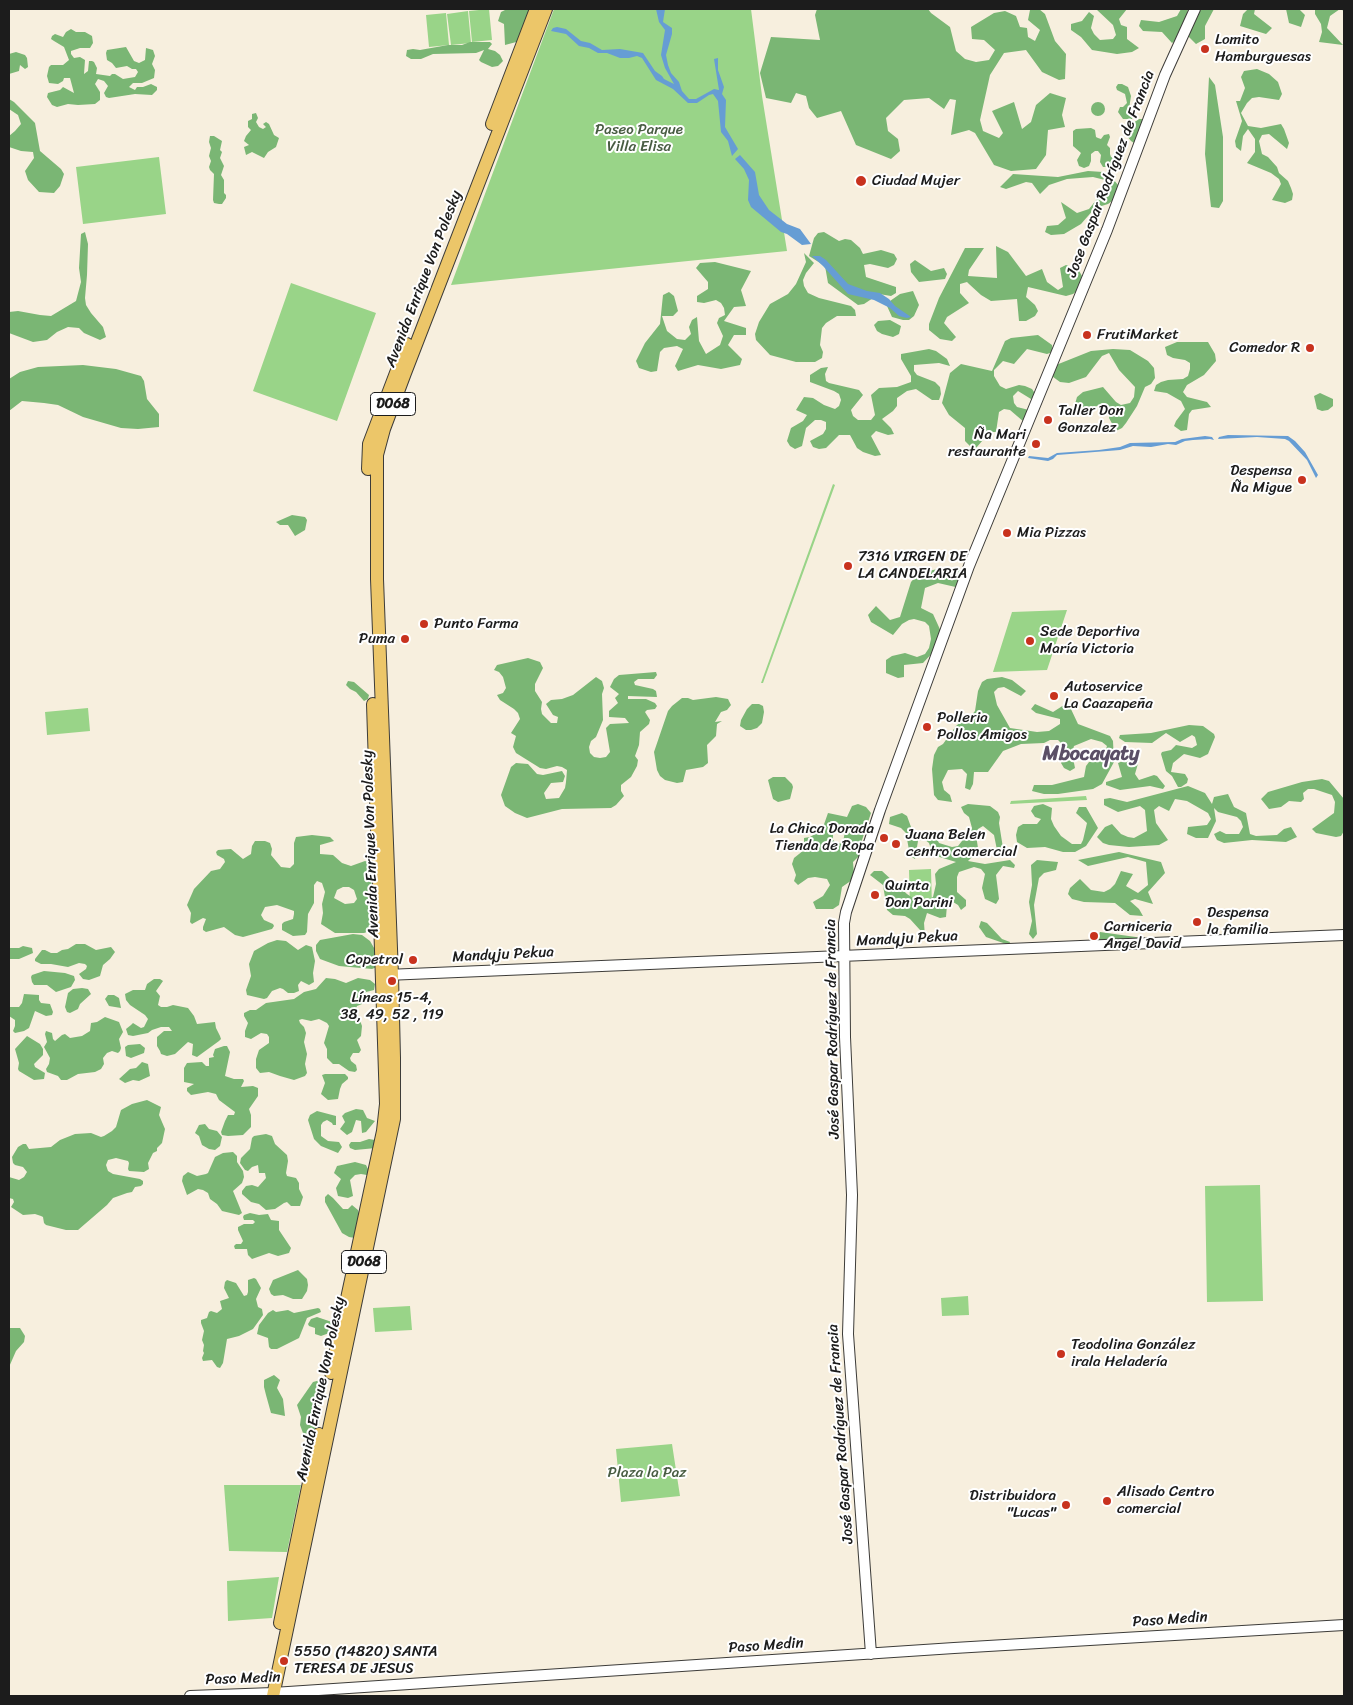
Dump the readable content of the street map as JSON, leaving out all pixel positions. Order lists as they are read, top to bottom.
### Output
{
  "streets": {
    "main road": ["Avenida Enrique Von Polesky", "D068"],
    "street": [
      "Jose Gaspar Rodríguez de Francia",
      "Mandyju Pekua",
      "José Gaspar Rodríguez de Francia",
      "Paso Medin"
    ]
  },
  "crossings": [
    ["Jose Gaspar Rodríguez de Francia", "José Gaspar Rodríguez de Francia"],
    ["Avenida Enrique Von Polesky", "Mandyju Pekua"],
    ["Avenida Enrique Von Polesky", "Paso Medin"],
    ["Mandyju Pekua", "José Gaspar Rodríguez de Francia"],
    ["José Gaspar Rodríguez de Francia", "Paso Medin"]
  ],
  "districts": ["Mbocayaty"],
  "parks": ["Paseo Parque Villa Elisa", "Plaza la Paz"],
  "places": [
    "Lomito Hamburguesas",
    "Ciudad Mujer",
    "FrutiMarket",
    "Comedor R",
    "Taller Don Gonzalez",
    "Ña Mari restaurante",
    "Despensa Ña Migue",
    "Mia Pizzas",
    "7316 VIRGEN DE LA CANDELARIA",
    "Punto Farma",
    "Puma",
    "Sede Deportiva María Victoria",
    "Autoservice La Caazapeña",
    "Polleria Pollos Amigos",
    "La Chica Dorada Tienda de Ropa",
    "Juana Belen centro comercial",
    "Quinta Don Parini",
    "Despensa la familia",
    "Carniceria Angel David",
    "Copetrol",
    "Líneas 15-4, 38, 49, 52 , 119",
    "Teodolina González irala Heladería",
    "Alisado Centro comercial",
    "Distribuidora \"Lucas\"",
    "5550 (14820) SANTA TERESA DE JESUS"
  ]
}
